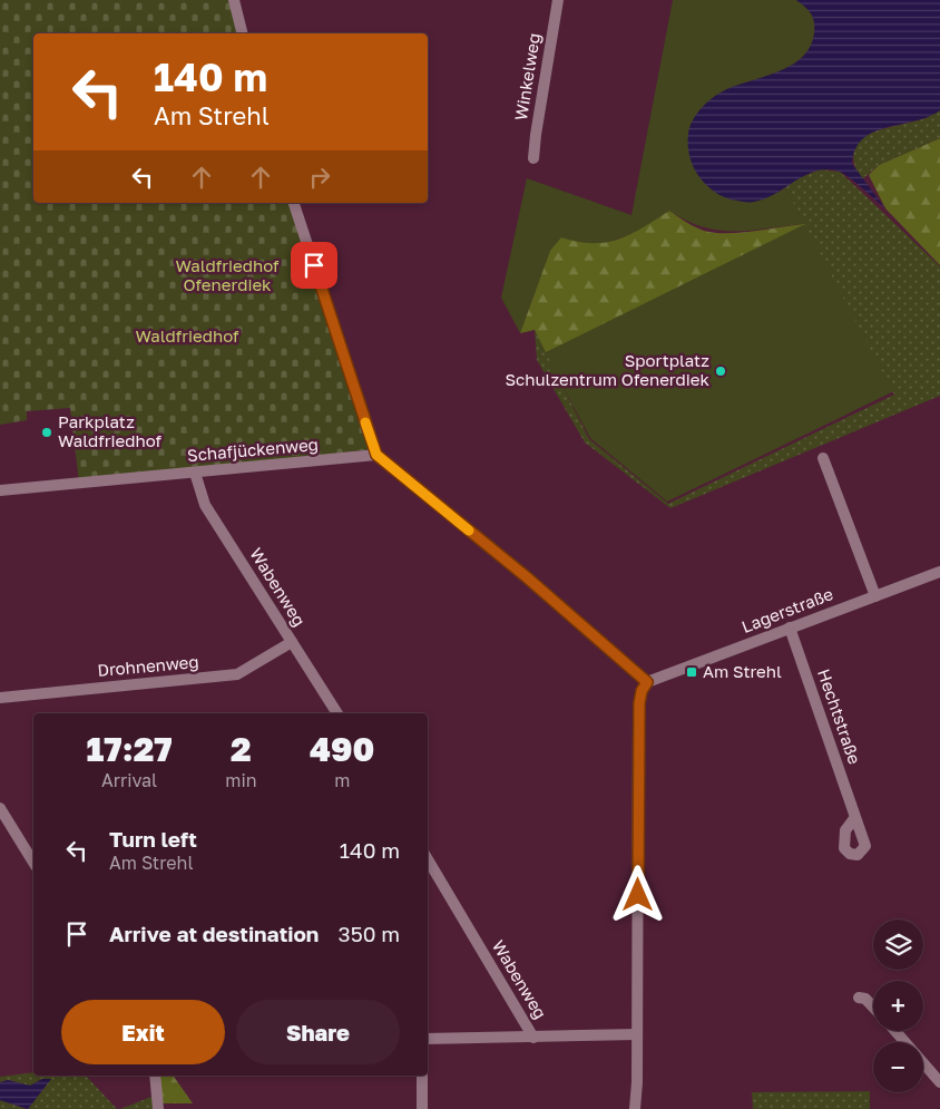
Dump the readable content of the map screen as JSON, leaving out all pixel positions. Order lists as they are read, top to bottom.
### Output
{
  "streets": {
    "street": [
      "Winkelweg",
      "Schafjückenweg",
      "Wabenweg",
      "Lagerstraße",
      "Drohnenweg",
      "Hechtstraße"
    ]
  },
  "crossings": [
    ["Schafjückenweg", "Wabenweg"],
    ["Wabenweg", "Drohnenweg"],
    ["Lagerstraße", "Hechtstraße"]
  ],
  "parks": ["Waldfriedhof Ofenerdiek", "Waldfriedhof"],
  "places": {
    "other": ["Sportplatz Schulzentrum Ofenerdiek", "Parkplatz Waldfriedhof"],
    "transit": ["Am Strehl"]
  },
  "page": {
    "turn": ["140 m", "Am Strehl"],
    "eta": [
      "17:27",
      "Arrival",
      "2",
      "min",
      "490",
      "m"
    ],
    "list": [
      {
        "name": "Turn left",
        "note": "Am Strehl",
        "value": "140 m"
      },
      {
        "name": "Arrive at destination",
        "value": "350 m"
      }
    ],
    "map_buttons": ["+", "−"],
    "buttons": ["Exit", "Share"]
  }
}
